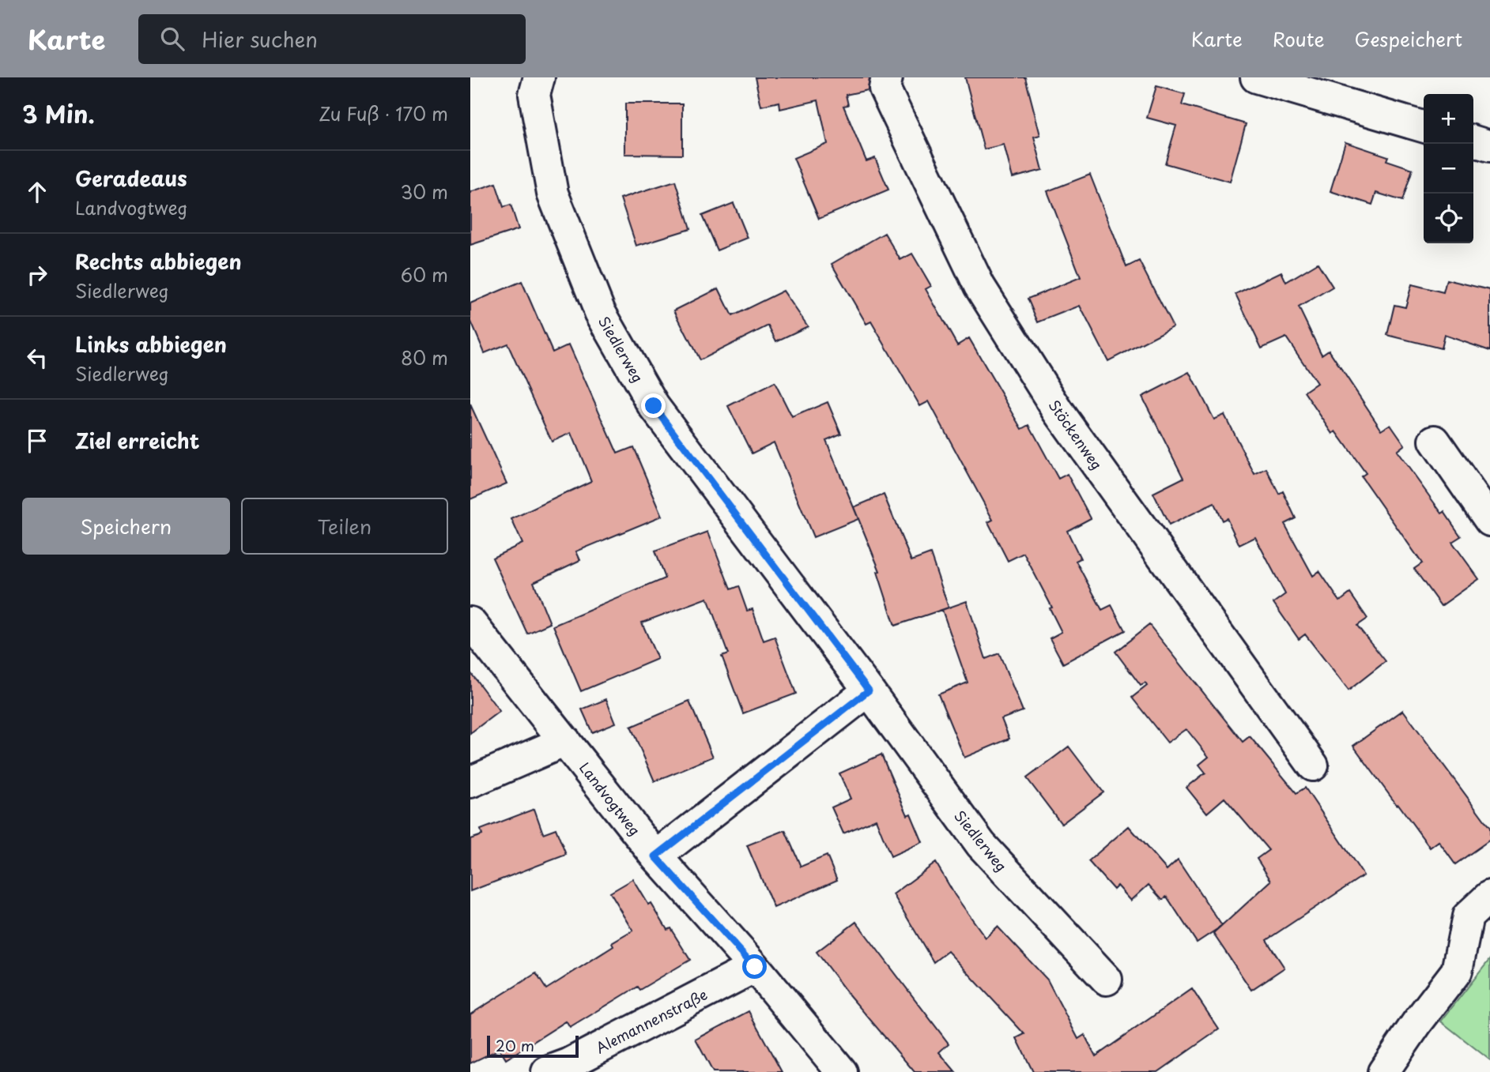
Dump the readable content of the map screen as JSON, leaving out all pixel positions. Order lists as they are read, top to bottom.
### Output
{
  "streets": {
    "street": [
      "Siedlerweg",
      "Stöckenweg",
      "Landvogtweg",
      "Alemannenstraße"
    ]
  },
  "crossings": [
    ["Landvogtweg", "Alemannenstraße"]
  ],
  "scale_bar": "20 m",
  "page": {
    "header": "Karte",
    "search": "Hier suchen",
    "nav": ["Karte", "Route", "Gespeichert"],
    "heading": ["3 Min.", "Zu Fuß · 170 m"],
    "map_buttons": ["+", "−"],
    "list": [
      ["Geradeaus", "Landvogtweg", "30 m"],
      ["Rechts abbiegen", "Siedlerweg", "60 m"],
      ["Links abbiegen", "Siedlerweg", "80 m"],
      "Ziel erreicht"
    ],
    "buttons": ["Speichern", "Teilen"],
    "scale": "20 m"
  }
}
